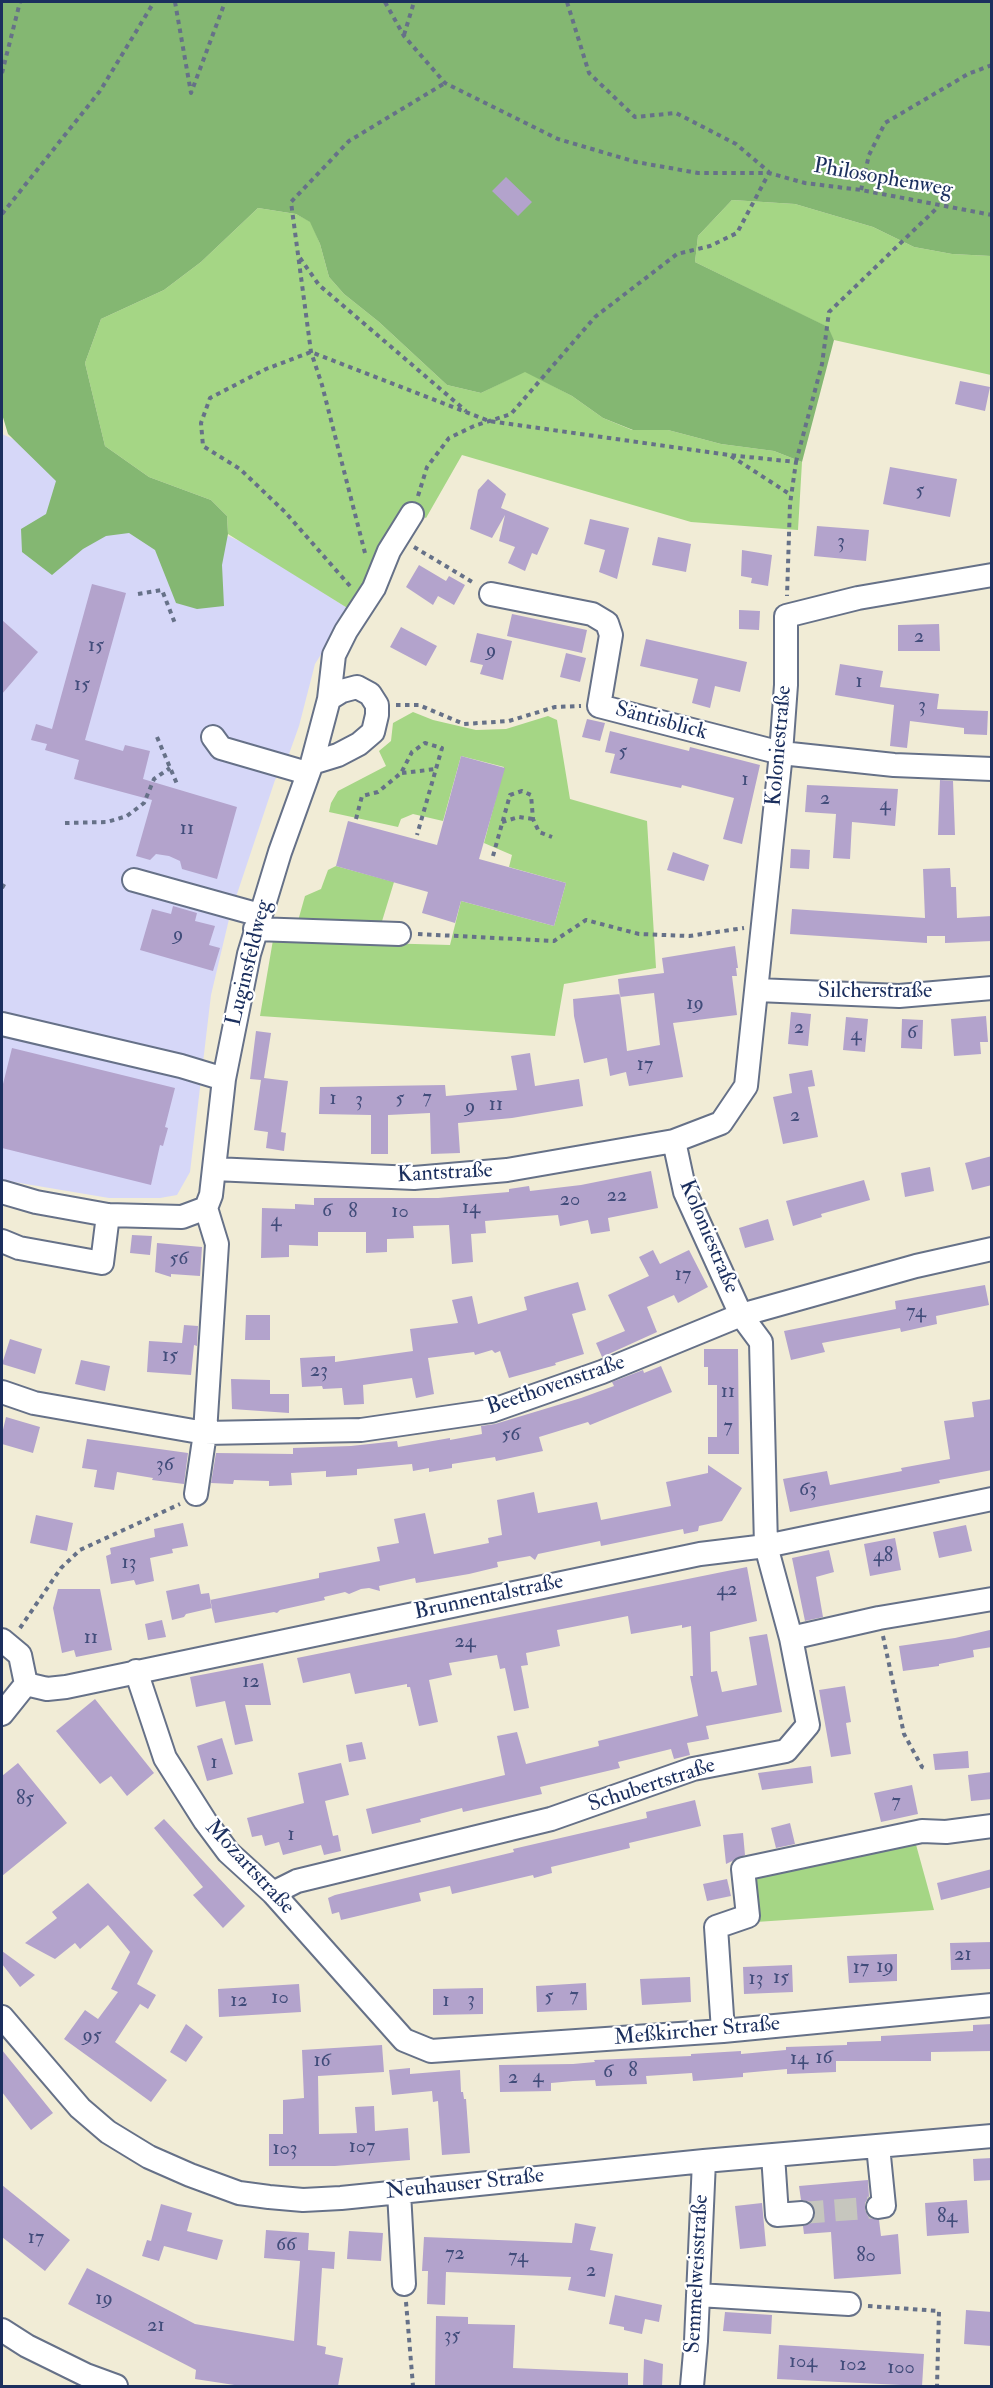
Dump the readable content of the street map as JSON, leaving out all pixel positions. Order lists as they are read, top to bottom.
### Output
{
  "streets": {
    "street": [
      "Säntisblick",
      "Koloniestraße",
      "Luginsfeldweg",
      "Silcherstraße",
      "Kantstraße",
      "Beethovenstraße",
      "Brunnentalstraße",
      "Schubertstraße",
      "Mozartstraße",
      "Meßkircher Straße",
      "Neuhauser Straße",
      "Semmelweisstraße"
    ],
    "path": ["Philosophenweg"]
  },
  "crossings": [
    ["Säntisblick", "Koloniestraße"],
    ["Koloniestraße", "Silcherstraße"],
    ["Koloniestraße", "Kantstraße"],
    ["Koloniestraße", "Beethovenstraße"],
    ["Koloniestraße", "Brunnentalstraße"],
    ["Koloniestraße", "Schubertstraße"],
    ["Luginsfeldweg", "Kantstraße"],
    ["Brunnentalstraße", "Mozartstraße"],
    ["Schubertstraße", "Mozartstraße"],
    ["Mozartstraße", "Meßkircher Straße"],
    ["Neuhauser Straße", "Semmelweisstraße"]
  ],
  "house_numbers": [
    "5",
    "3",
    "2",
    "15",
    "9",
    "1",
    "15",
    "3",
    "5",
    "1",
    "2",
    "4",
    "11",
    "9",
    "19",
    "2",
    "6",
    "4",
    "17",
    "7",
    "1",
    "5",
    "3",
    "11",
    "9",
    "2",
    "22",
    "20",
    "14",
    "6",
    "8",
    "10",
    "4",
    "56",
    "17",
    "74",
    "15",
    "23",
    "11",
    "7",
    "56",
    "36",
    "63",
    "48",
    "13",
    "42",
    "11",
    "24",
    "12",
    "1",
    "85",
    "7",
    "1",
    "21",
    "19",
    "17",
    "15",
    "13",
    "7",
    "5",
    "10",
    "3",
    "12",
    "1",
    "95",
    "16",
    "14",
    "16",
    "8",
    "6",
    "4",
    "2",
    "107",
    "103",
    "84",
    "17",
    "66",
    "72",
    "80",
    "74",
    "2",
    "19",
    "21",
    "35",
    "104",
    "102",
    "100"
  ]
}
